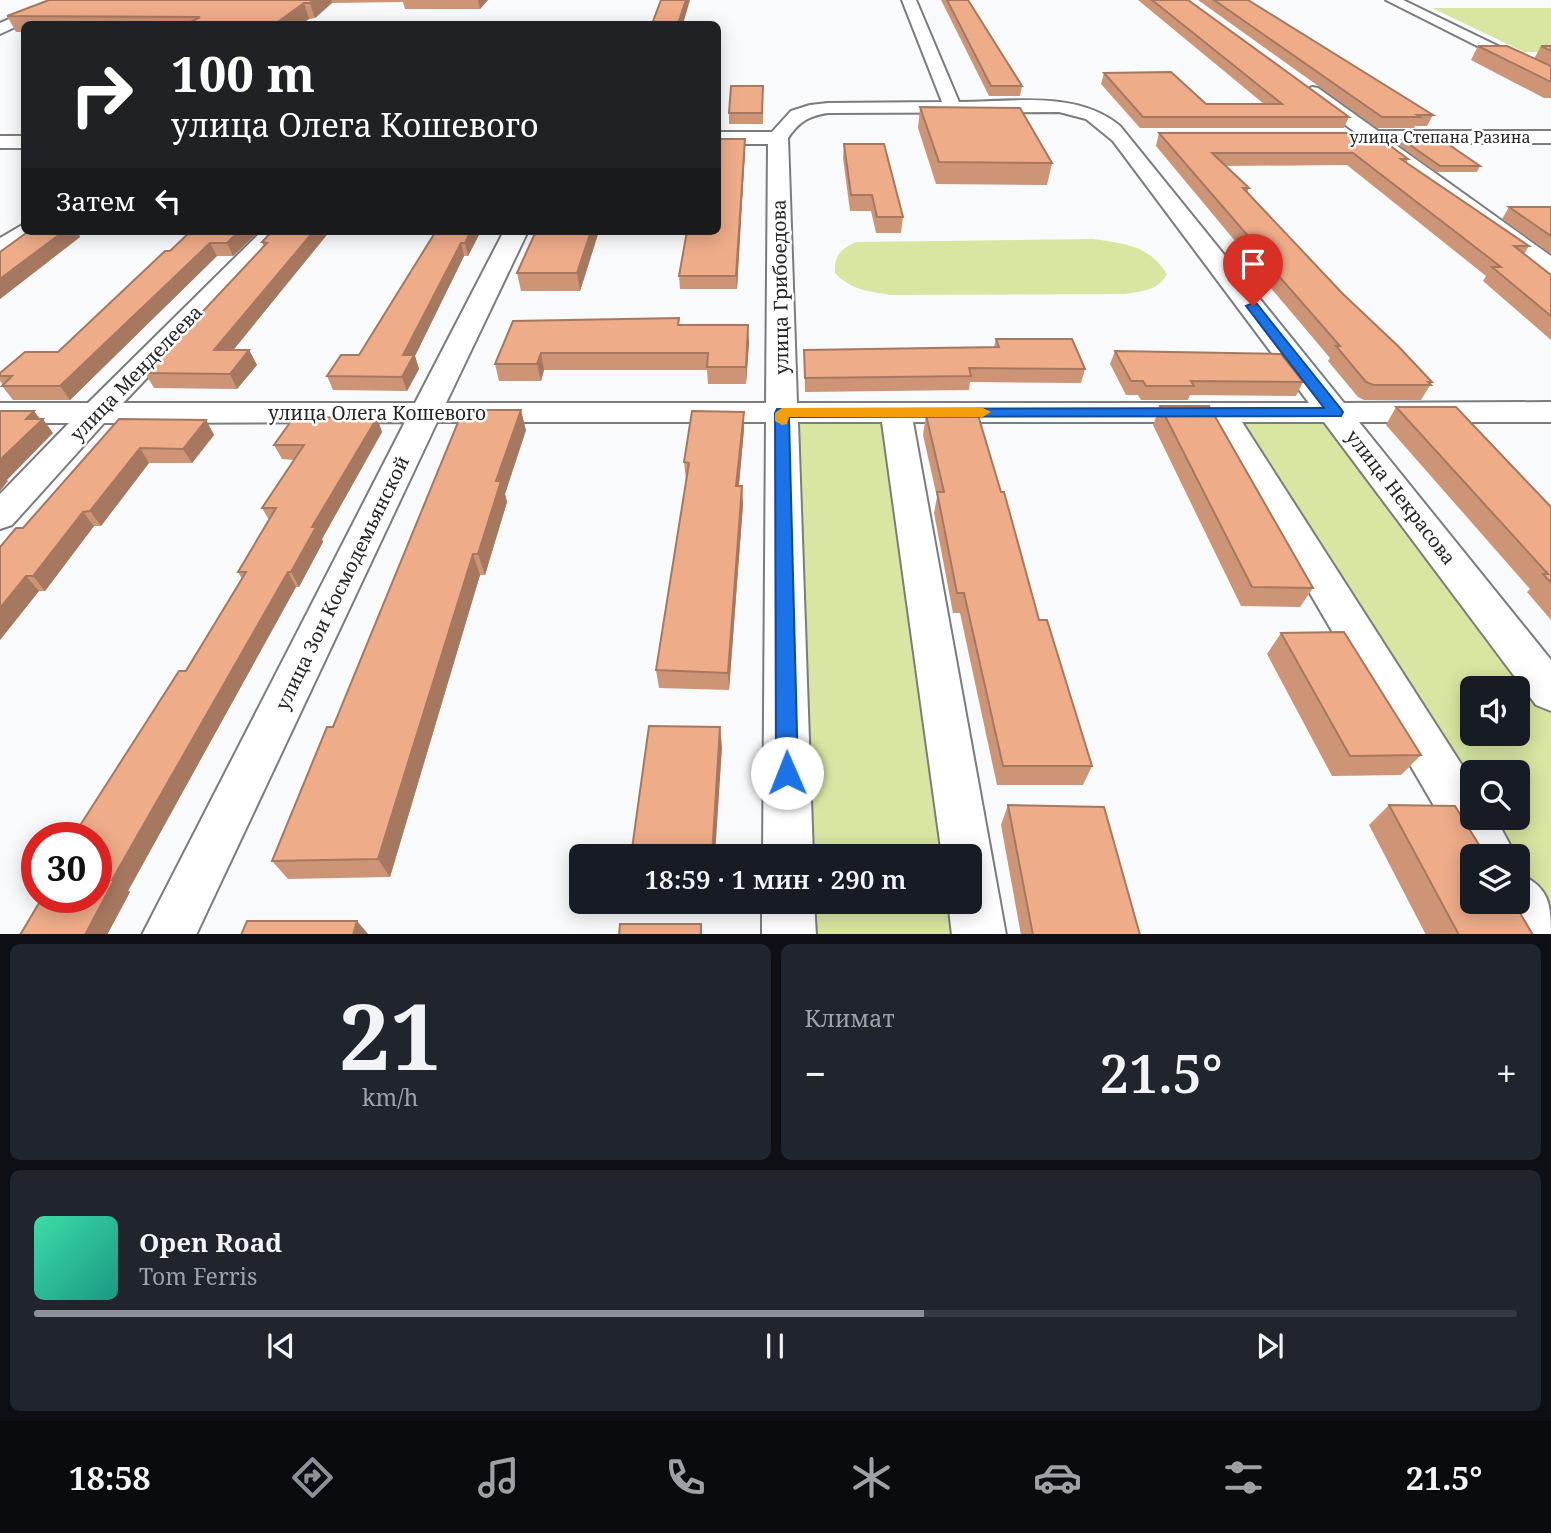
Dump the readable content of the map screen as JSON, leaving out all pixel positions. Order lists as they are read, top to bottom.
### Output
{
  "streets": {
    "street": [
      "улица Степана Разина",
      "улица Грибоедова",
      "улица Менделеева",
      "улица Олега Кошевого",
      "улица Некрасова",
      "улица Зои Космодемьянской"
    ]
  },
  "crossings": [
    ["улица Грибоедова", "улица Олега Кошевого"],
    ["улица Грибоедова", "улица Некрасова"],
    ["улица Менделеева", "улица Олега Кошевого"],
    ["улица Олега Кошевого", "улица Некрасова"],
    ["улица Олега Кошевого", "улица Зои Космодемьянской"]
  ],
  "page": {
    "turn": ["100 m", "улица Олега Кошевого"],
    "then": "Затем",
    "limit": "30",
    "trip": "18:59 · 1 мин · 290 m",
    "tile": [
      ["21", "km/h"],
      "Климат"
    ],
    "heat": ["−", "21.5°", "+"],
    "song": ["Open Road", "Tom Ferris"],
    "tabs": ["18:58", "21.5°"]
  }
}
